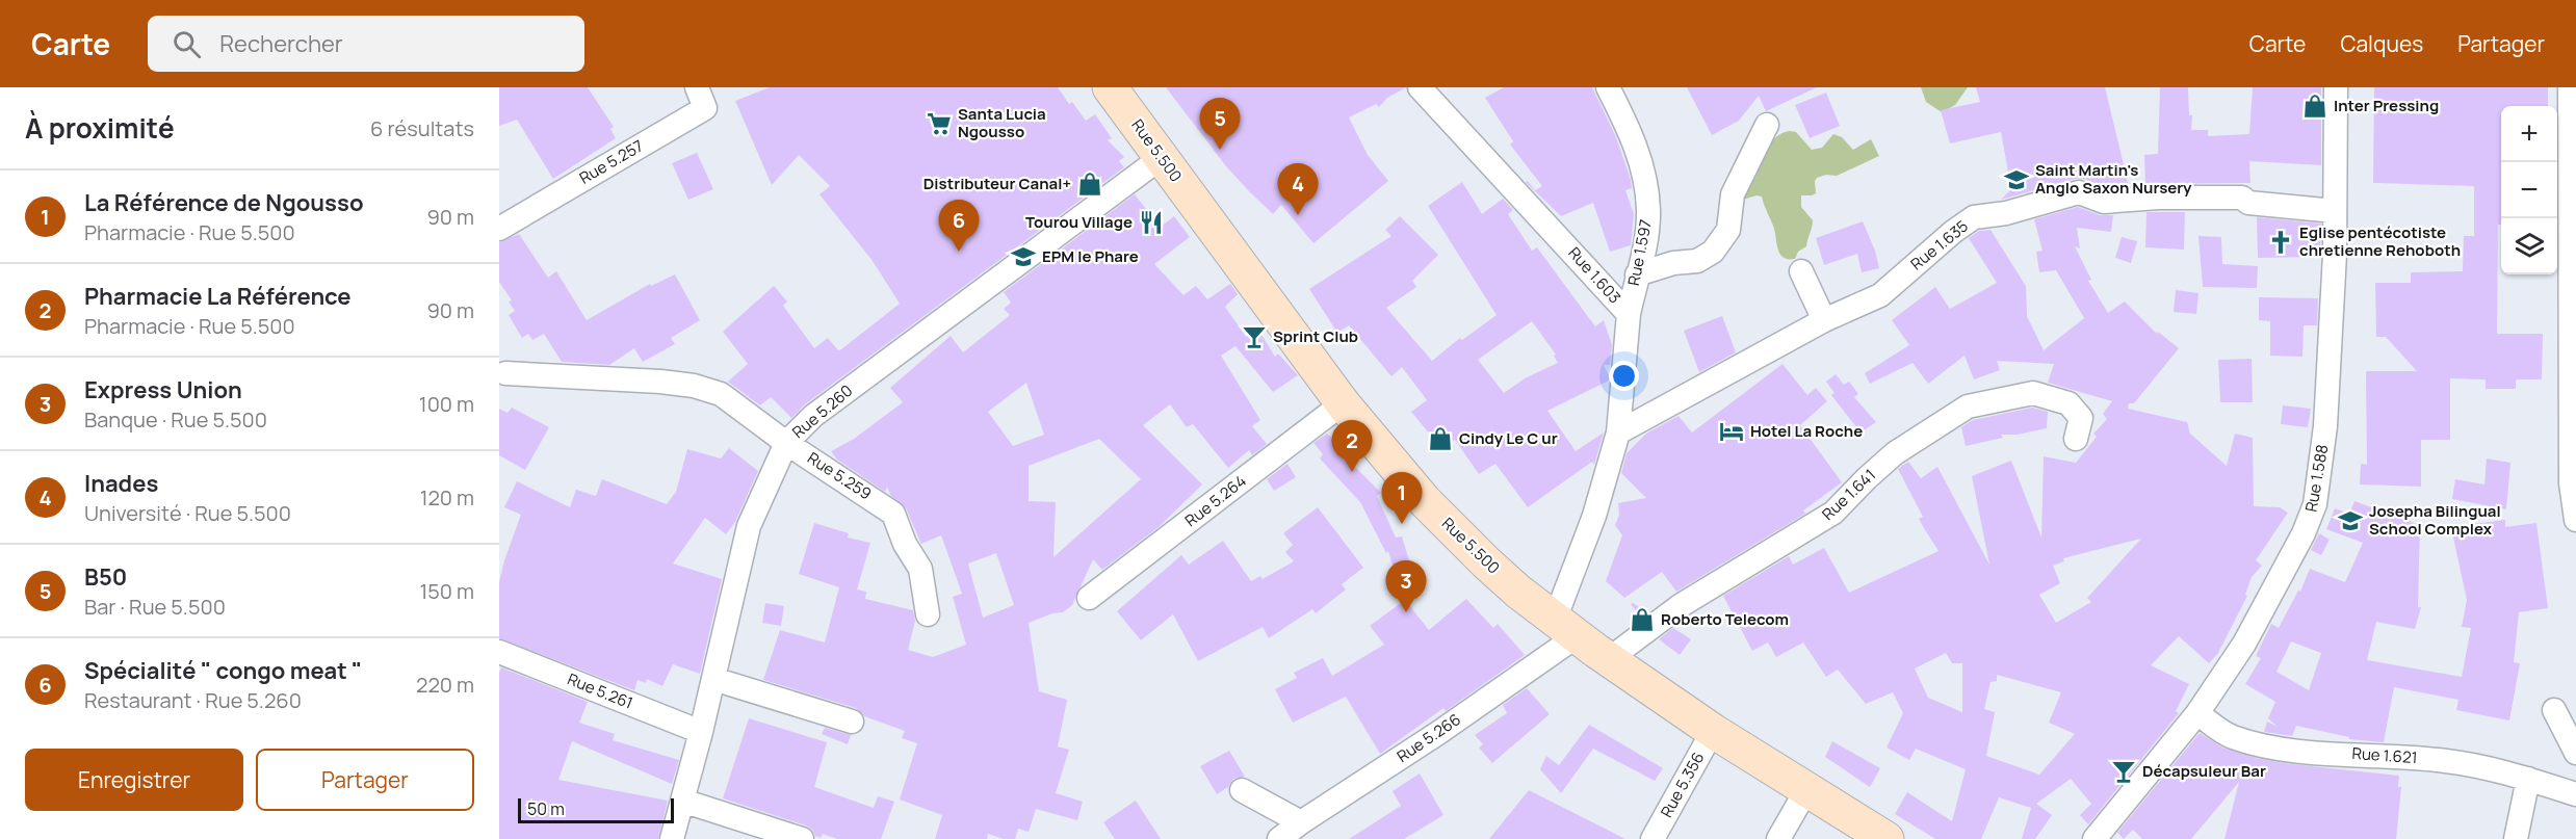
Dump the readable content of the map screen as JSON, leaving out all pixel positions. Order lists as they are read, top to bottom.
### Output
{
  "streets": {
    "main road": ["Rue 5.500"],
    "street": [
      "Rue 5.257",
      "Rue 1.635",
      "Rue 1.597",
      "Rue 1.603",
      "Rue 5.260",
      "Rue 5.259",
      "Rue 1.588",
      "Rue 1.641",
      "Rue 5.264",
      "Rue 5.261",
      "Rue 5.266",
      "Rue 1.621",
      "Rue 5.356"
    ]
  },
  "crossings": [
    ["Rue 5.500", "Rue 1.603"],
    ["Rue 5.500", "Rue 5.260"],
    ["Rue 5.500", "Rue 1.641"],
    ["Rue 5.500", "Rue 5.264"],
    ["Rue 5.500", "Rue 5.266"],
    ["Rue 5.500", "Rue 5.356"],
    ["Rue 1.635", "Rue 1.603"],
    ["Rue 1.635", "Rue 1.588"],
    ["Rue 1.597", "Rue 1.603"],
    ["Rue 1.603", "Rue 5.266"],
    ["Rue 5.260", "Rue 5.259"],
    ["Rue 5.260", "Rue 5.261"],
    ["Rue 1.588", "Rue 1.621"]
  ],
  "places": {
    "shop": [
      "Inter Pressing",
      "Distributeur Canal+",
      "Cindy Le C ur",
      "Roberto Telecom"
    ],
    "supermarket": ["Santa Lucia Ngousso"],
    "school or university": ["Saint Martin's Anglo Saxon Nursery", "EPM le Phare", "Josepha Bilingual School Complex"],
    "restaurant": ["Tourou Village"],
    "church": ["Eglise pentécotiste chretienne Rehoboth"],
    "bar": ["Sprint Club", "Décapsuleur Bar"],
    "hotel": ["Hotel La Roche"]
  },
  "scale_bar": "50 m",
  "page": {
    "header": "Carte",
    "search": "Rechercher",
    "nav": ["Carte", "Calques", "Partager"],
    "heading": ["À proximité", "6 résultats"],
    "pins": [
      "5",
      "4",
      "6",
      "2",
      "1",
      "3"
    ],
    "map_buttons": ["+", "−"],
    "list": [
      {
        "mark": "1",
        "name": "La Référence de Ngousso",
        "note": "Pharmacie · Rue 5.500",
        "value": "90 m"
      },
      {
        "mark": "2",
        "name": "Pharmacie La Référence",
        "note": "Pharmacie · Rue 5.500",
        "value": "90 m"
      },
      {
        "mark": "3",
        "name": "Express Union",
        "note": "Banque · Rue 5.500",
        "value": "100 m"
      },
      {
        "mark": "4",
        "name": "Inades",
        "note": "Université · Rue 5.500",
        "value": "120 m"
      },
      {
        "mark": "5",
        "name": "B50",
        "note": "Bar · Rue 5.500",
        "value": "150 m"
      },
      {
        "mark": "6",
        "name": "Spécialité \" congo meat \"",
        "note": "Restaurant · Rue 5.260",
        "value": "220 m"
      }
    ],
    "buttons": ["Enregistrer", "Partager"],
    "scale": "50 m"
  }
}
